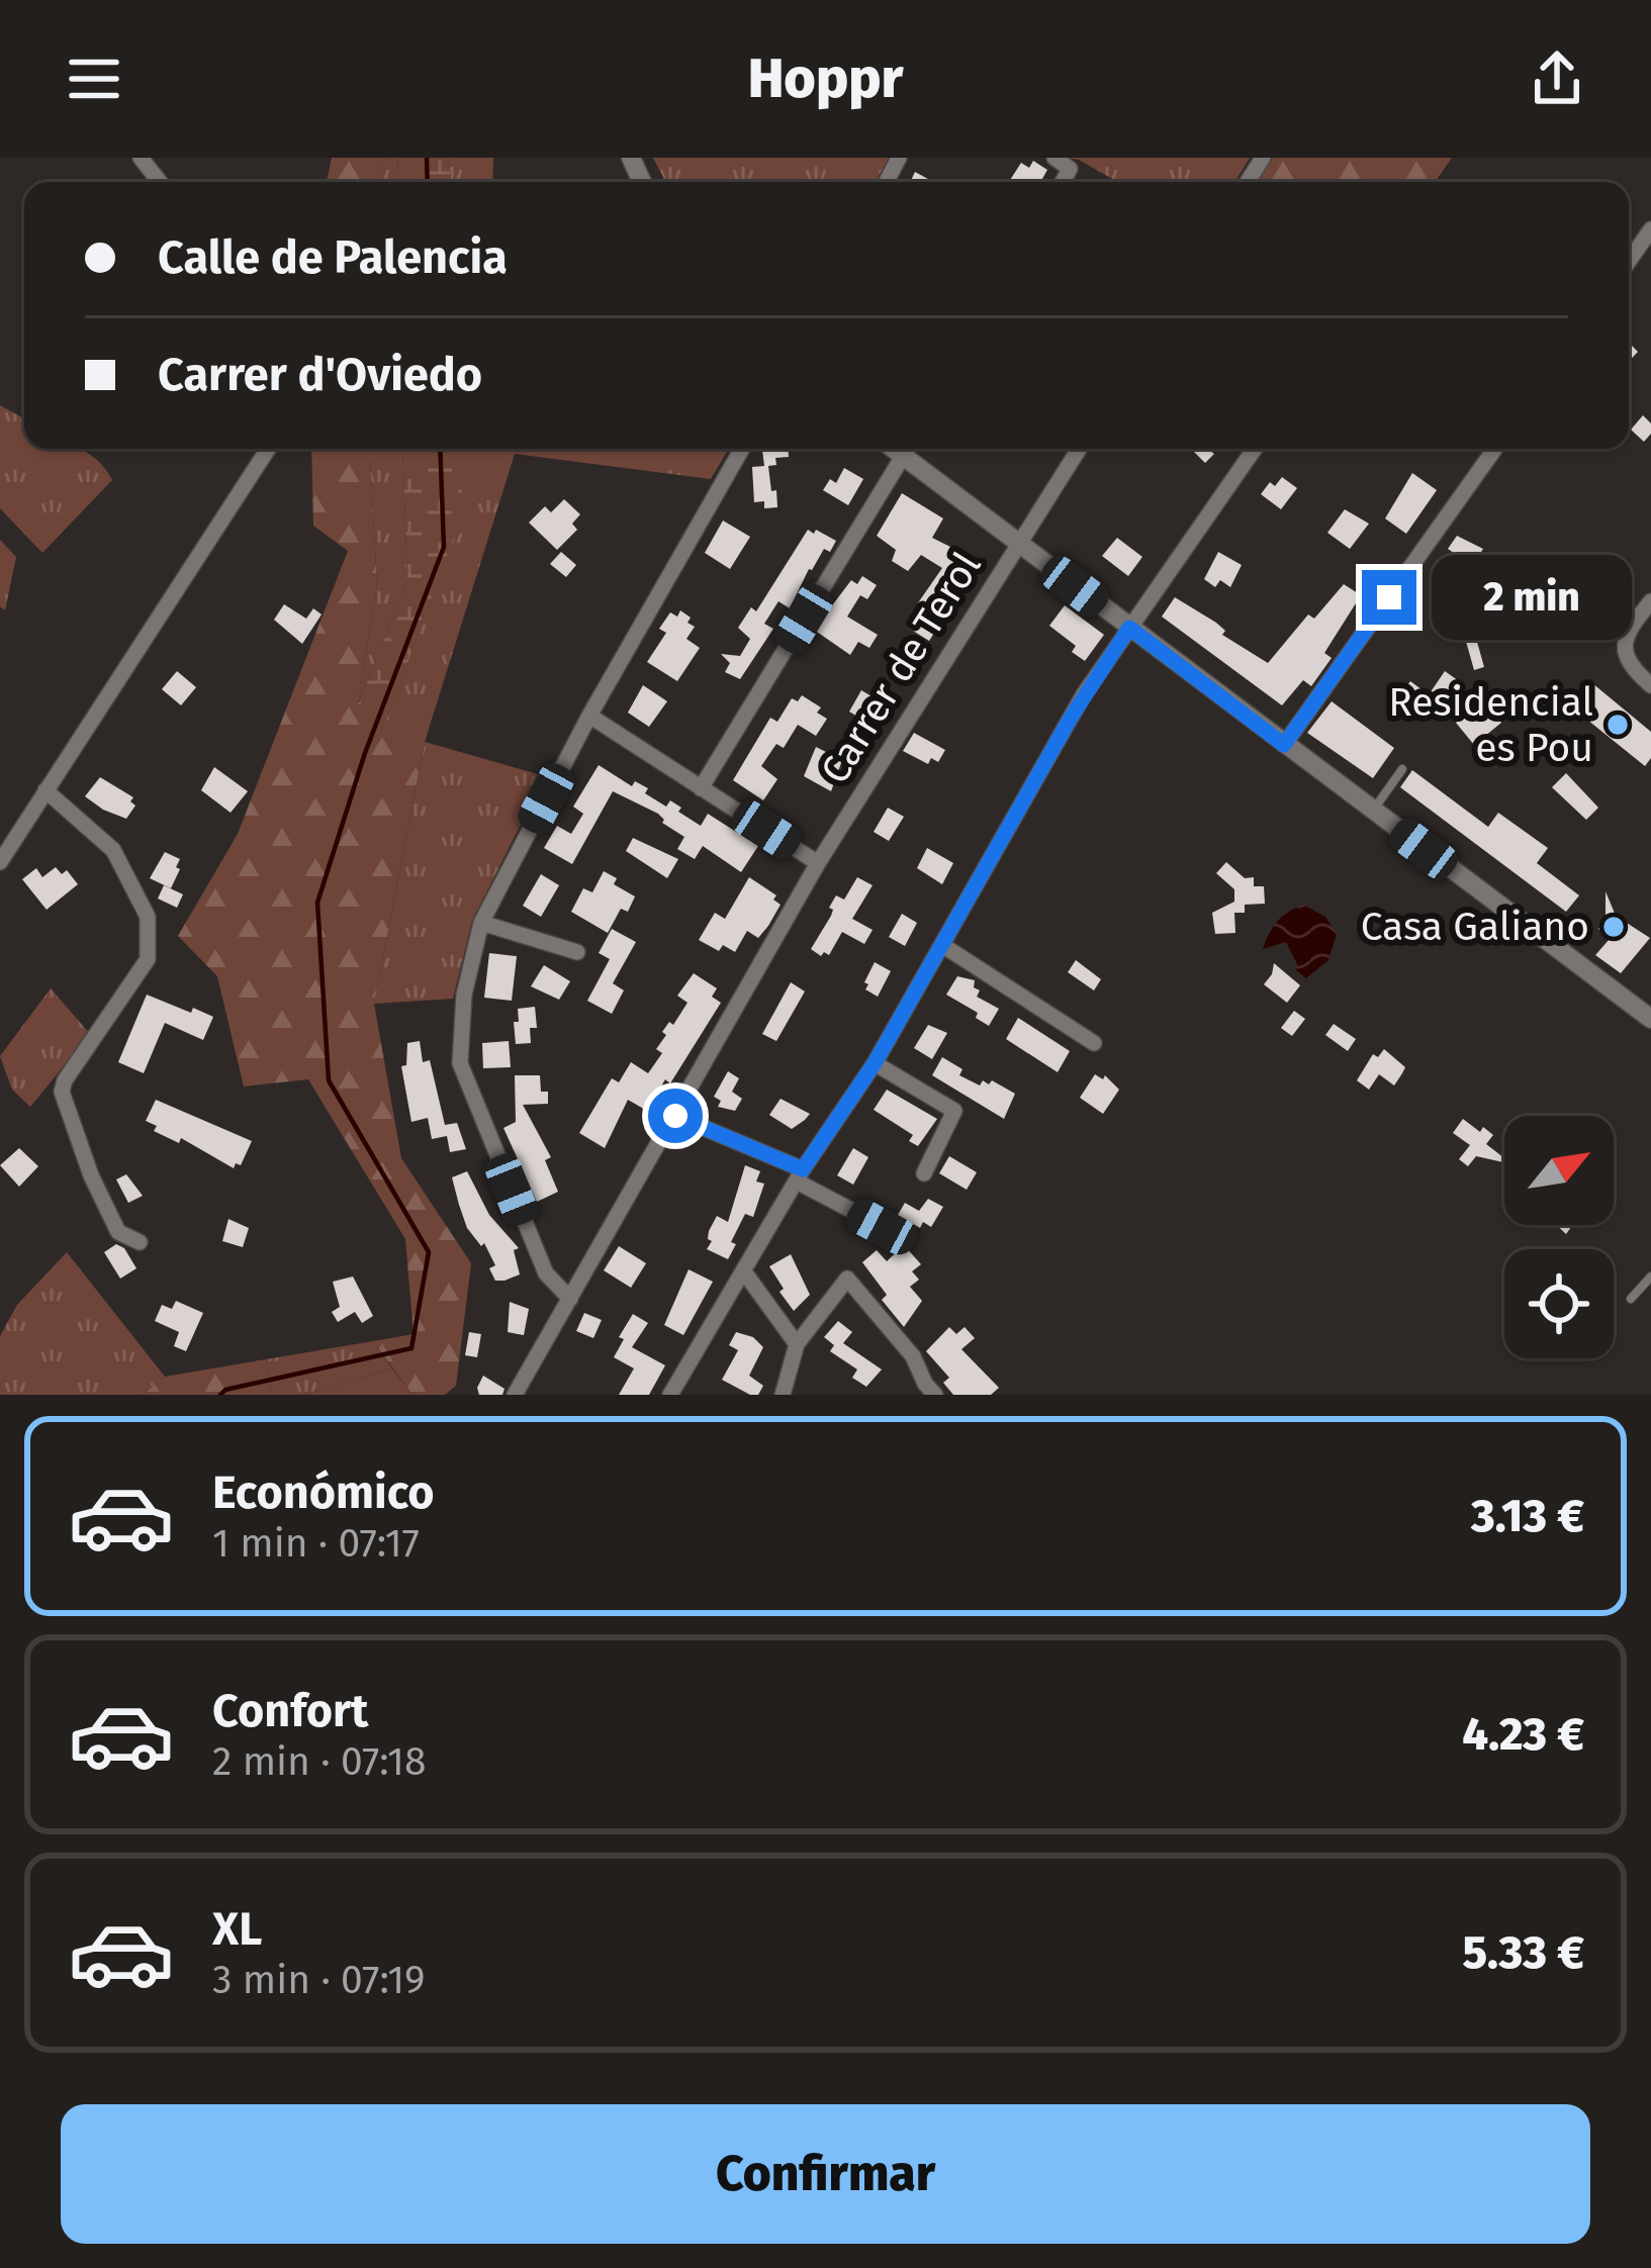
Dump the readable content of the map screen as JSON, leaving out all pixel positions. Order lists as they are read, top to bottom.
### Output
{
  "streets": {
    "street": ["Carrer de Terol"]
  },
  "places": ["Residencial es Pou", "Casa Galiano"],
  "north": "top right",
  "page": {
    "header": "Hoppr",
    "banner": ["Calle de Palencia", "Carrer d'Oviedo"],
    "bubble": "2 min",
    "list": [
      {
        "name": "Económico",
        "note": "1 min · 07:17",
        "value": "3.13 €"
      },
      {
        "name": "Confort",
        "note": "2 min · 07:18",
        "value": "4.23 €"
      },
      {
        "name": "XL",
        "note": "3 min · 07:19",
        "value": "5.33 €"
      }
    ],
    "buttons": "Confirmar"
  }
}
